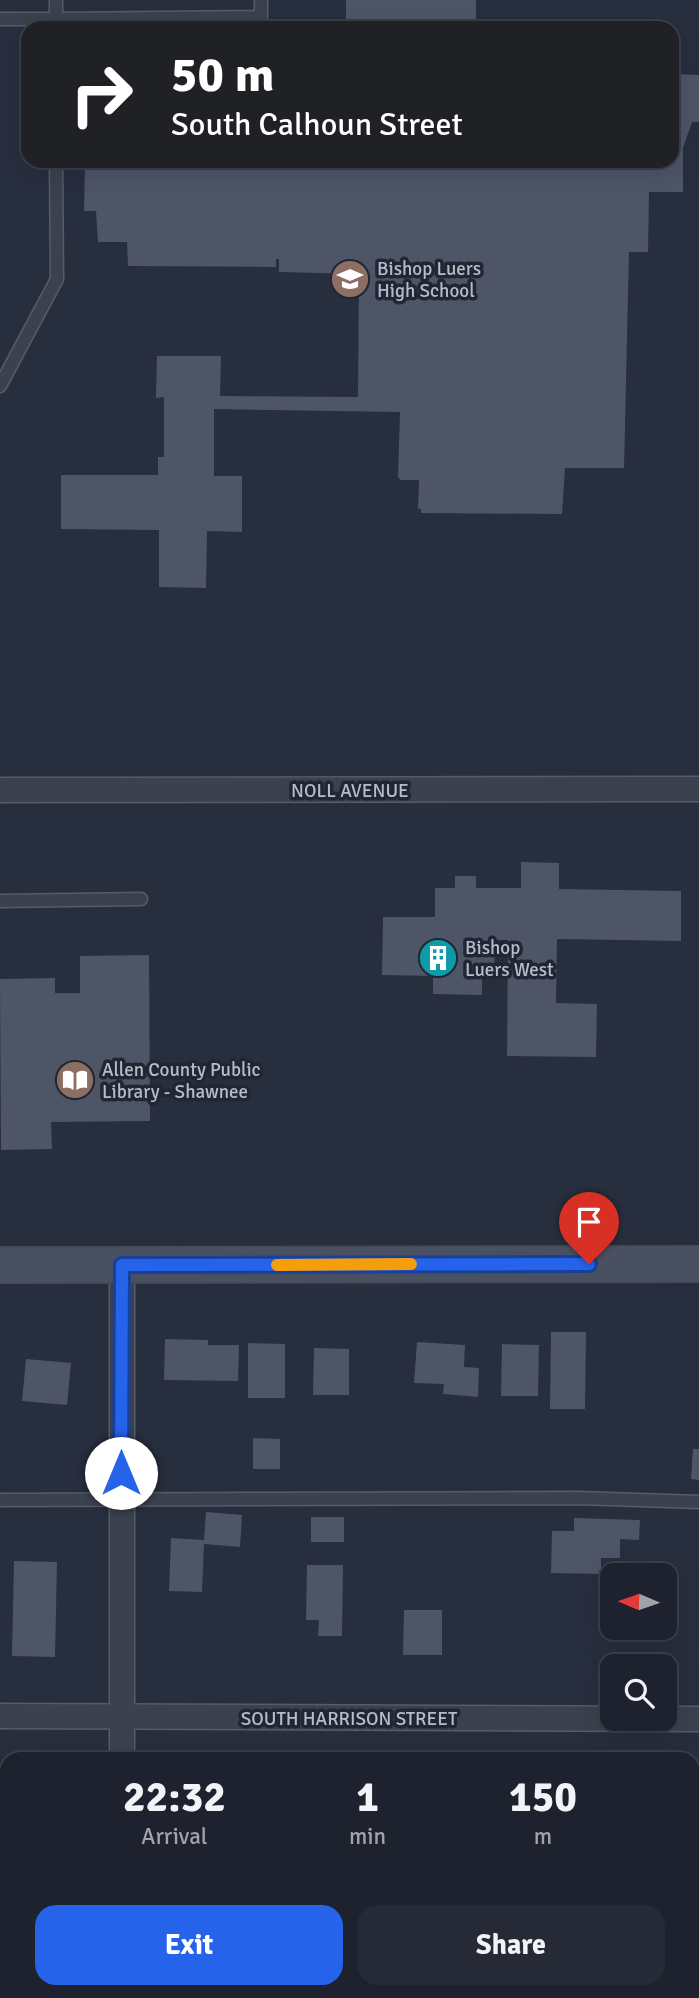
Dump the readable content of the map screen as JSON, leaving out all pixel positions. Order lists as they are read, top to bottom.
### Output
{
  "streets": {
    "street": ["NOLL AVENUE", "SOUTH HARRISON STREET"]
  },
  "places": {
    "school or university": ["Bishop Luers High School"],
    "building": ["Bishop Luers West"],
    "library": ["Allen County Public Library - Shawnee"]
  },
  "north": "left",
  "page": {
    "turn": ["50 m", "South Calhoun Street"],
    "eta": [
      "22:32",
      "Arrival",
      "1",
      "min",
      "150",
      "m"
    ],
    "buttons": ["Exit", "Share"]
  }
}
